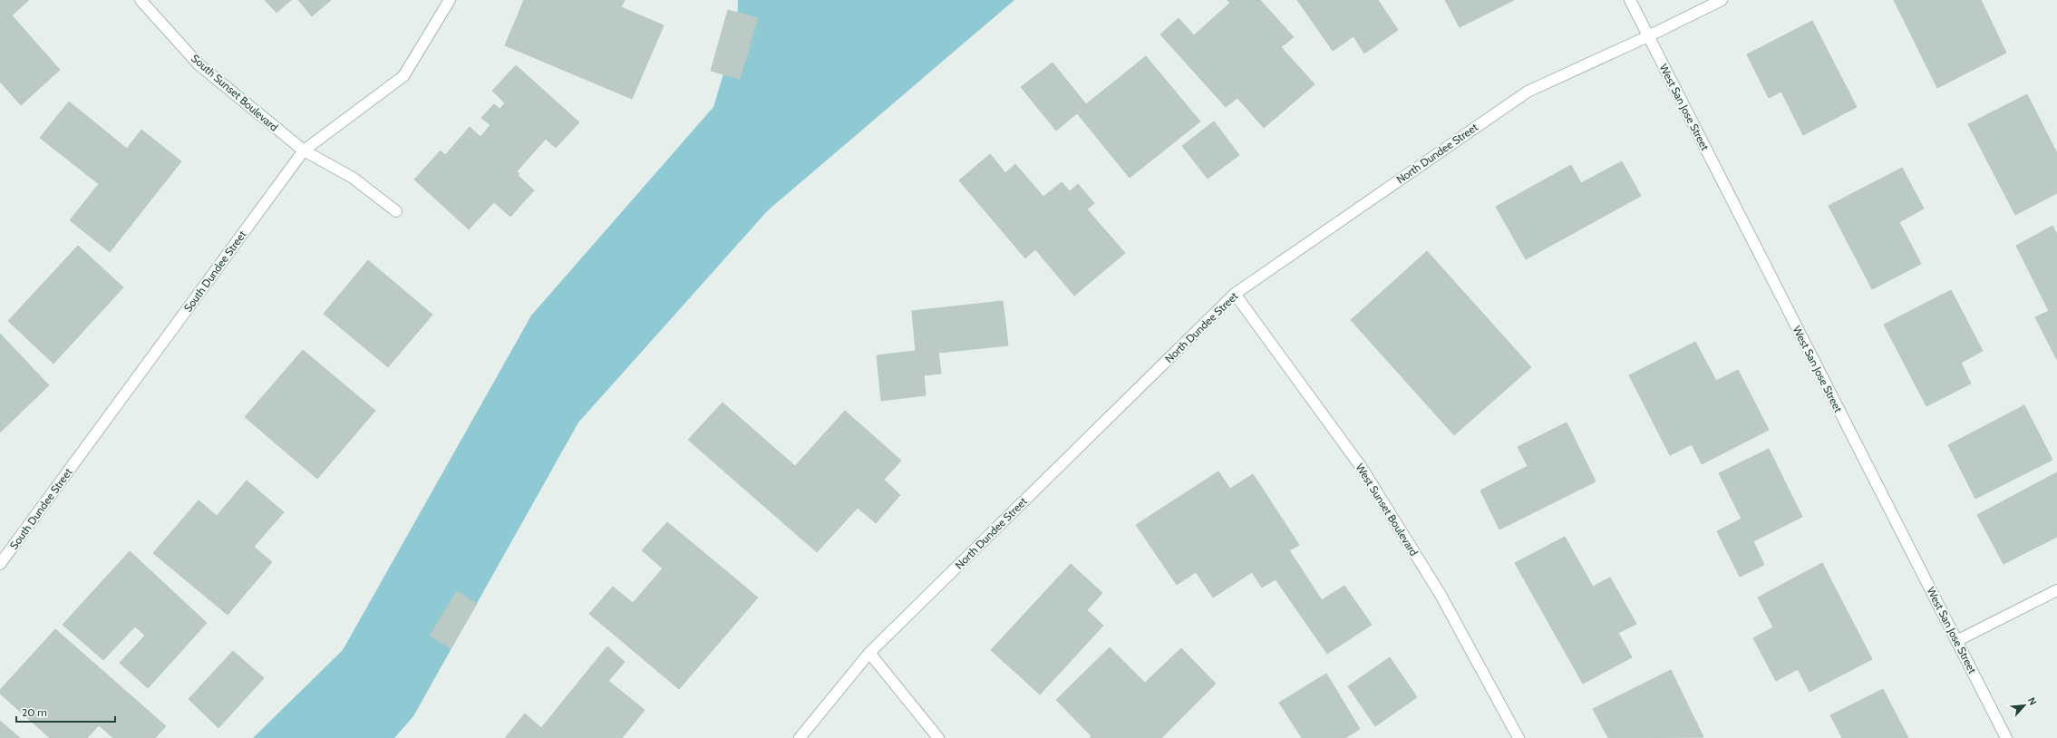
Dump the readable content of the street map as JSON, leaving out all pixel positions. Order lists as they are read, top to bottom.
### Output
{
  "streets": {
    "street": [
      "South Sunset Boulevard",
      "West San Jose Street",
      "North Dundee Street",
      "South Dundee Street",
      "West Sunset Boulevard"
    ]
  },
  "crossings": [
    ["South Sunset Boulevard", "South Dundee Street"],
    ["West San Jose Street", "North Dundee Street"],
    ["North Dundee Street", "West Sunset Boulevard"]
  ],
  "scale_bar": "20 m",
  "north": "top right"
}
